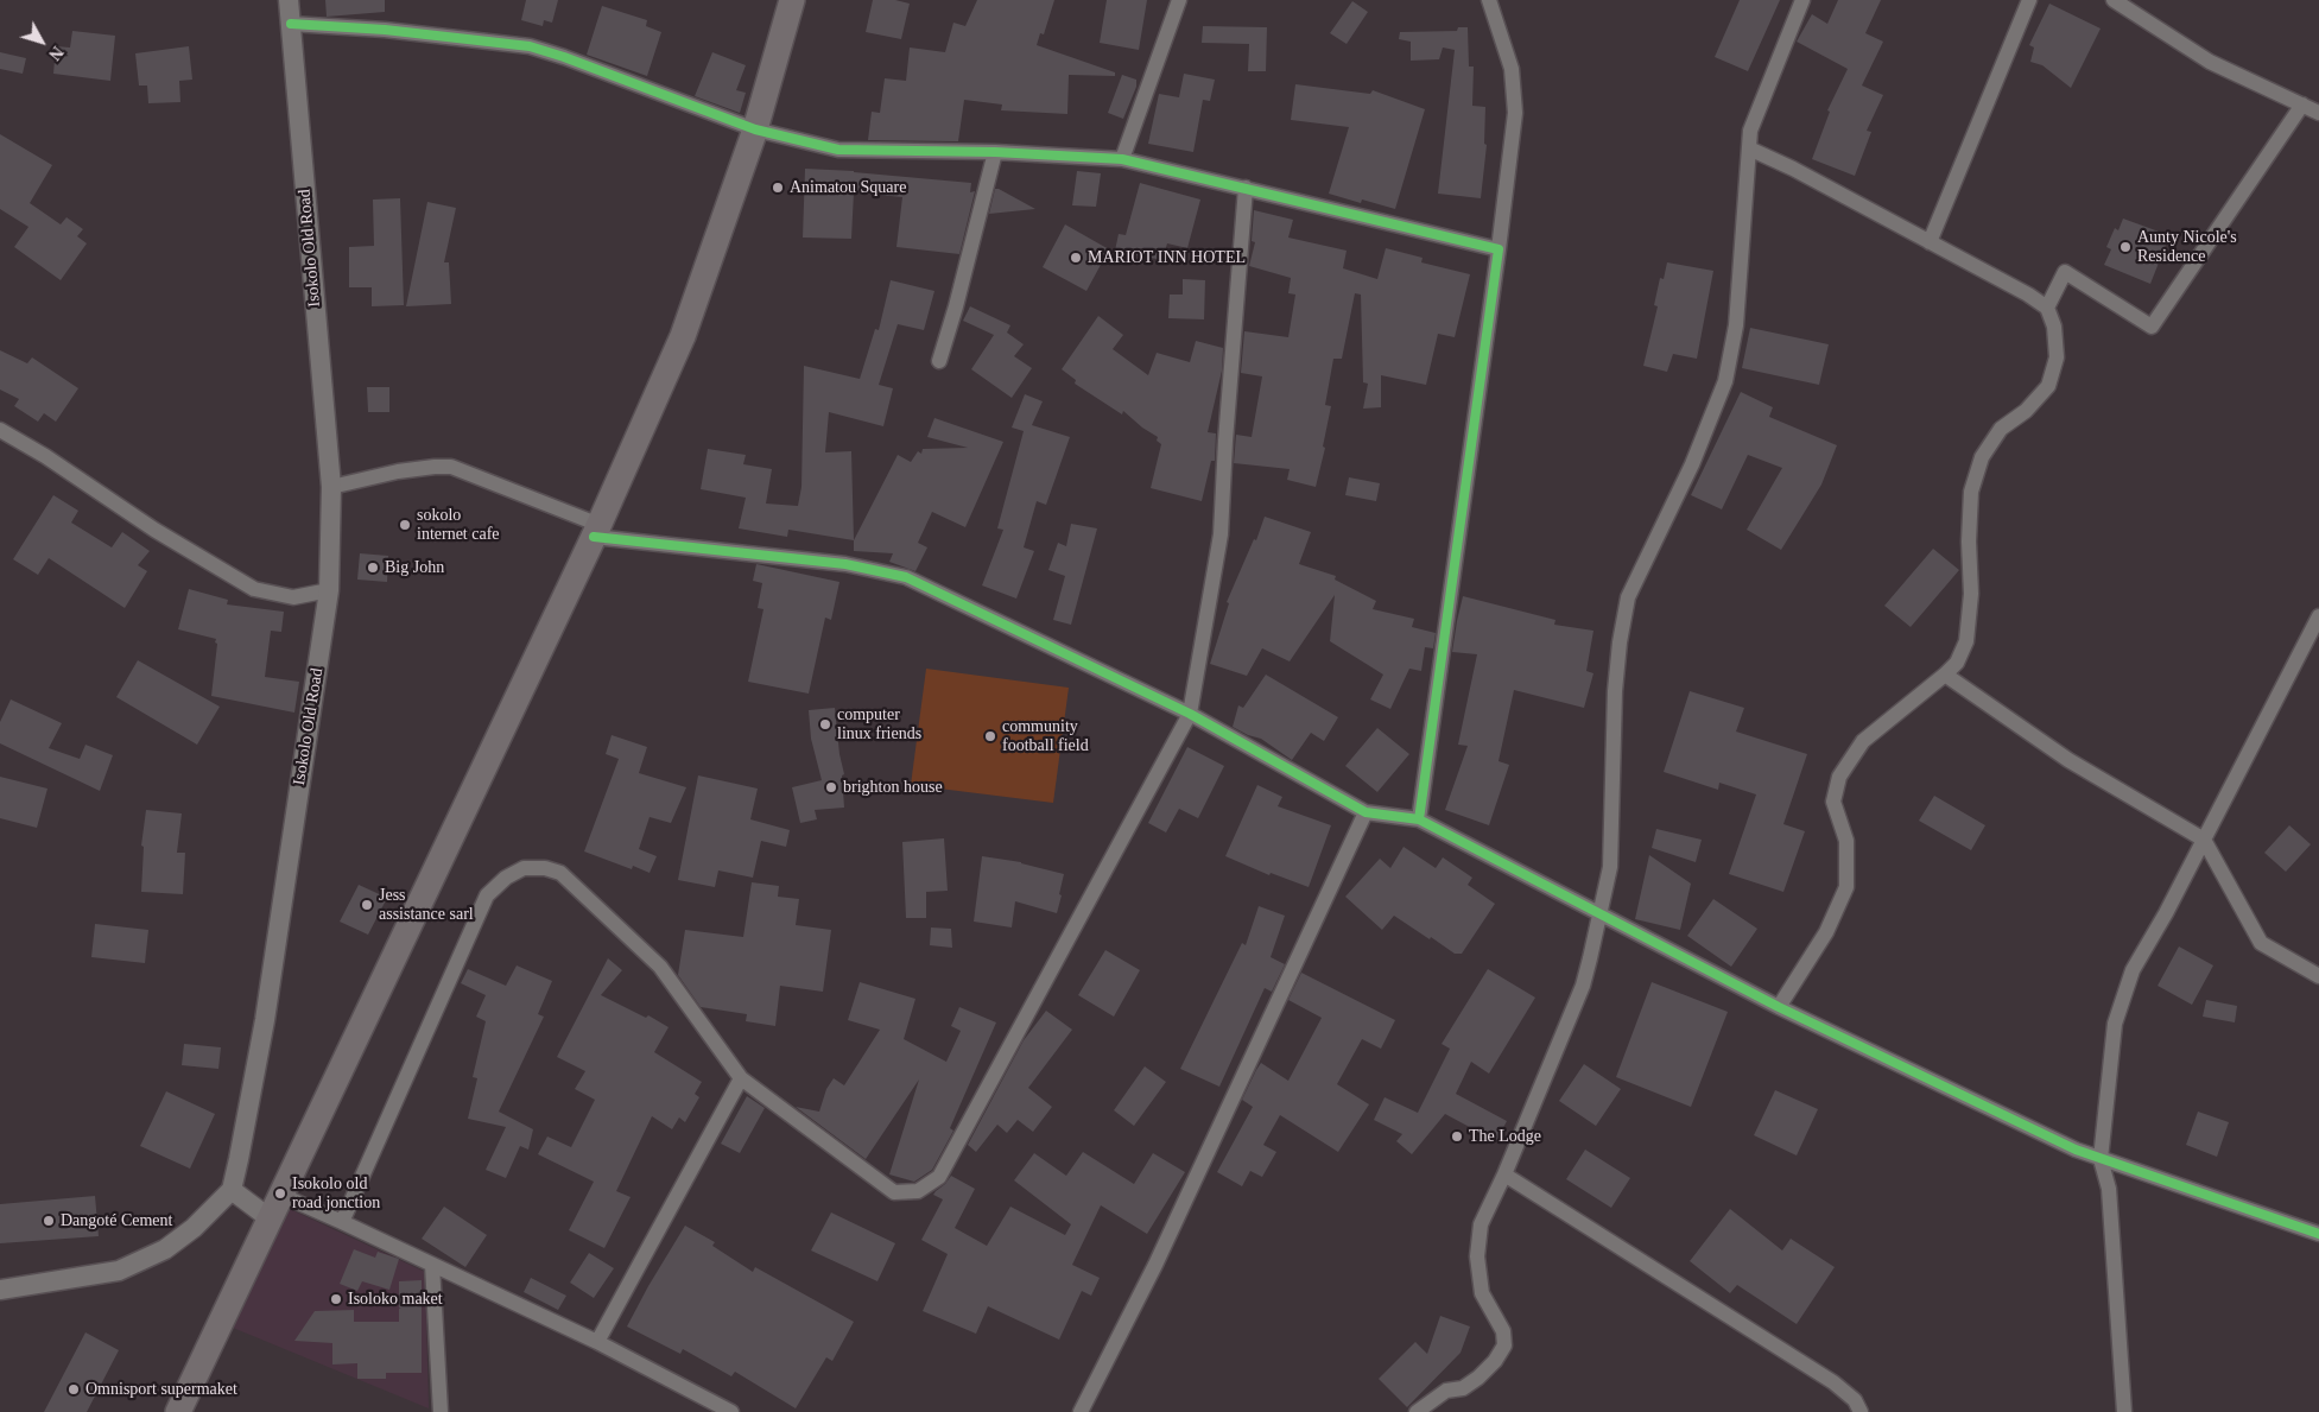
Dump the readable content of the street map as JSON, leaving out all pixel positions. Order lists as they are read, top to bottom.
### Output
{
  "streets": {
    "street": ["Isokolo Old Road"]
  },
  "places": [
    "Animatou Square",
    "Aunty Nicole's Residence",
    "MARIOT INN HOTEL",
    "sokolo internet cafe",
    "Big John",
    "computer linux friends",
    "community football field",
    "brighton house",
    "Jess assistance sarl",
    "The Lodge",
    "Isokolo old road jonction",
    "Dangoté Cement",
    "Isoloko maket",
    "Omnisport supermaket"
  ],
  "north": "bottom right"
}
